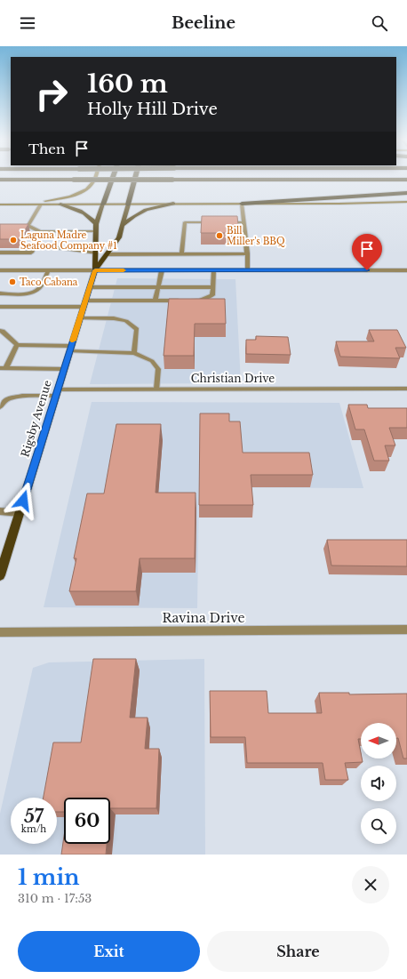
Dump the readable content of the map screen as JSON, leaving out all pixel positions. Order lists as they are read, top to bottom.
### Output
{
  "streets": {
    "highway": ["Rigsby Avenue"],
    "street": ["Christian Drive", "Ravina Drive"]
  },
  "crossings": [
    ["Christian Drive", "Rigsby Avenue"]
  ],
  "places": ["Bill Miller's BBQ", "Laguna Madre Seafood Company #1", "Taco Cabana"],
  "north": "left",
  "page": {
    "header": "Beeline",
    "turn": ["160 m", "Holly Hill Drive"],
    "then": "Then",
    "speed": "57 km/h",
    "limit": "60",
    "heading": ["1 min", "310 m · 17:53"],
    "buttons": ["Exit", "Share"]
  }
}
